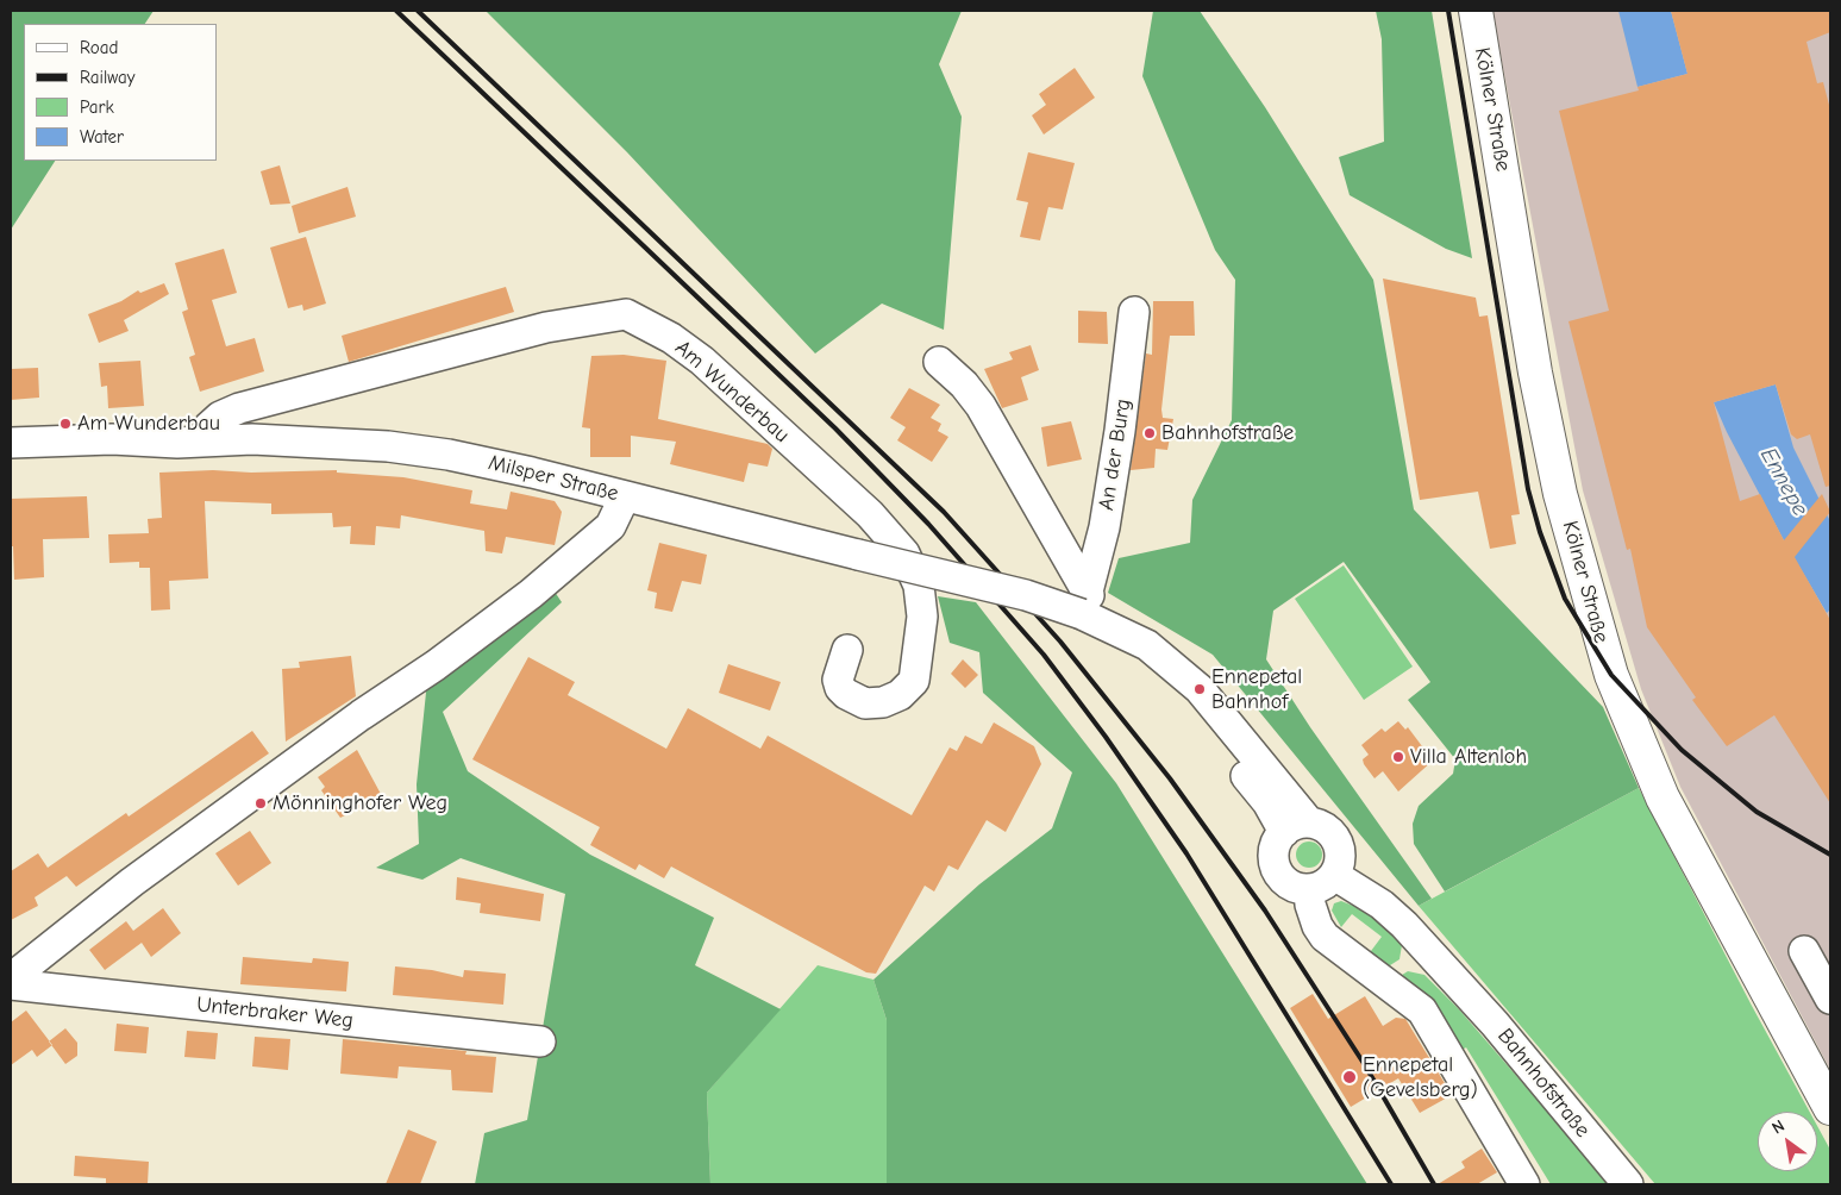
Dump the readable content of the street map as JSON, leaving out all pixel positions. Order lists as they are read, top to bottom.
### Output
{
  "streets": {
    "main road": ["Kölner Straße"],
    "street": [
      "Am Wunderbau",
      "An der Burg",
      "Milsper Straße",
      "Unterbraker Weg",
      "Bahnhofstraße"
    ]
  },
  "crossings": [
    ["Am Wunderbau", "Milsper Straße"],
    ["An der Burg", "Milsper Straße"]
  ],
  "water": ["Ennepe"],
  "places": [
    "Am Wunderbau",
    "Bahnhofstraße",
    "Ennepetal Bahnhof",
    "Villa Altenloh",
    "Mönninghofer Weg",
    "Ennepetal (Gevelsberg)"
  ],
  "legend": [
    "Road",
    "Railway",
    "Park",
    "Water"
  ],
  "north": "top left"
}
